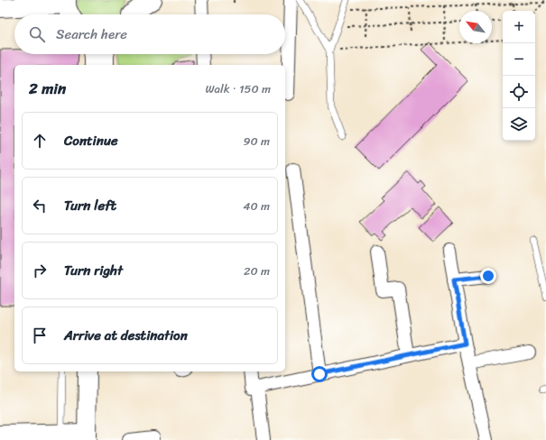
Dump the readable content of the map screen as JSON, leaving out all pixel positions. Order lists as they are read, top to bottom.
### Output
{
  "north": "top left",
  "page": {
    "map_buttons": ["+", "−"],
    "search": "Search here",
    "heading": ["2 min", "Walk · 150 m"],
    "list": [
      ["Continue", "90 m"],
      ["Turn left", "40 m"],
      ["Turn right", "20 m"],
      "Arrive at destination"
    ]
  }
}
